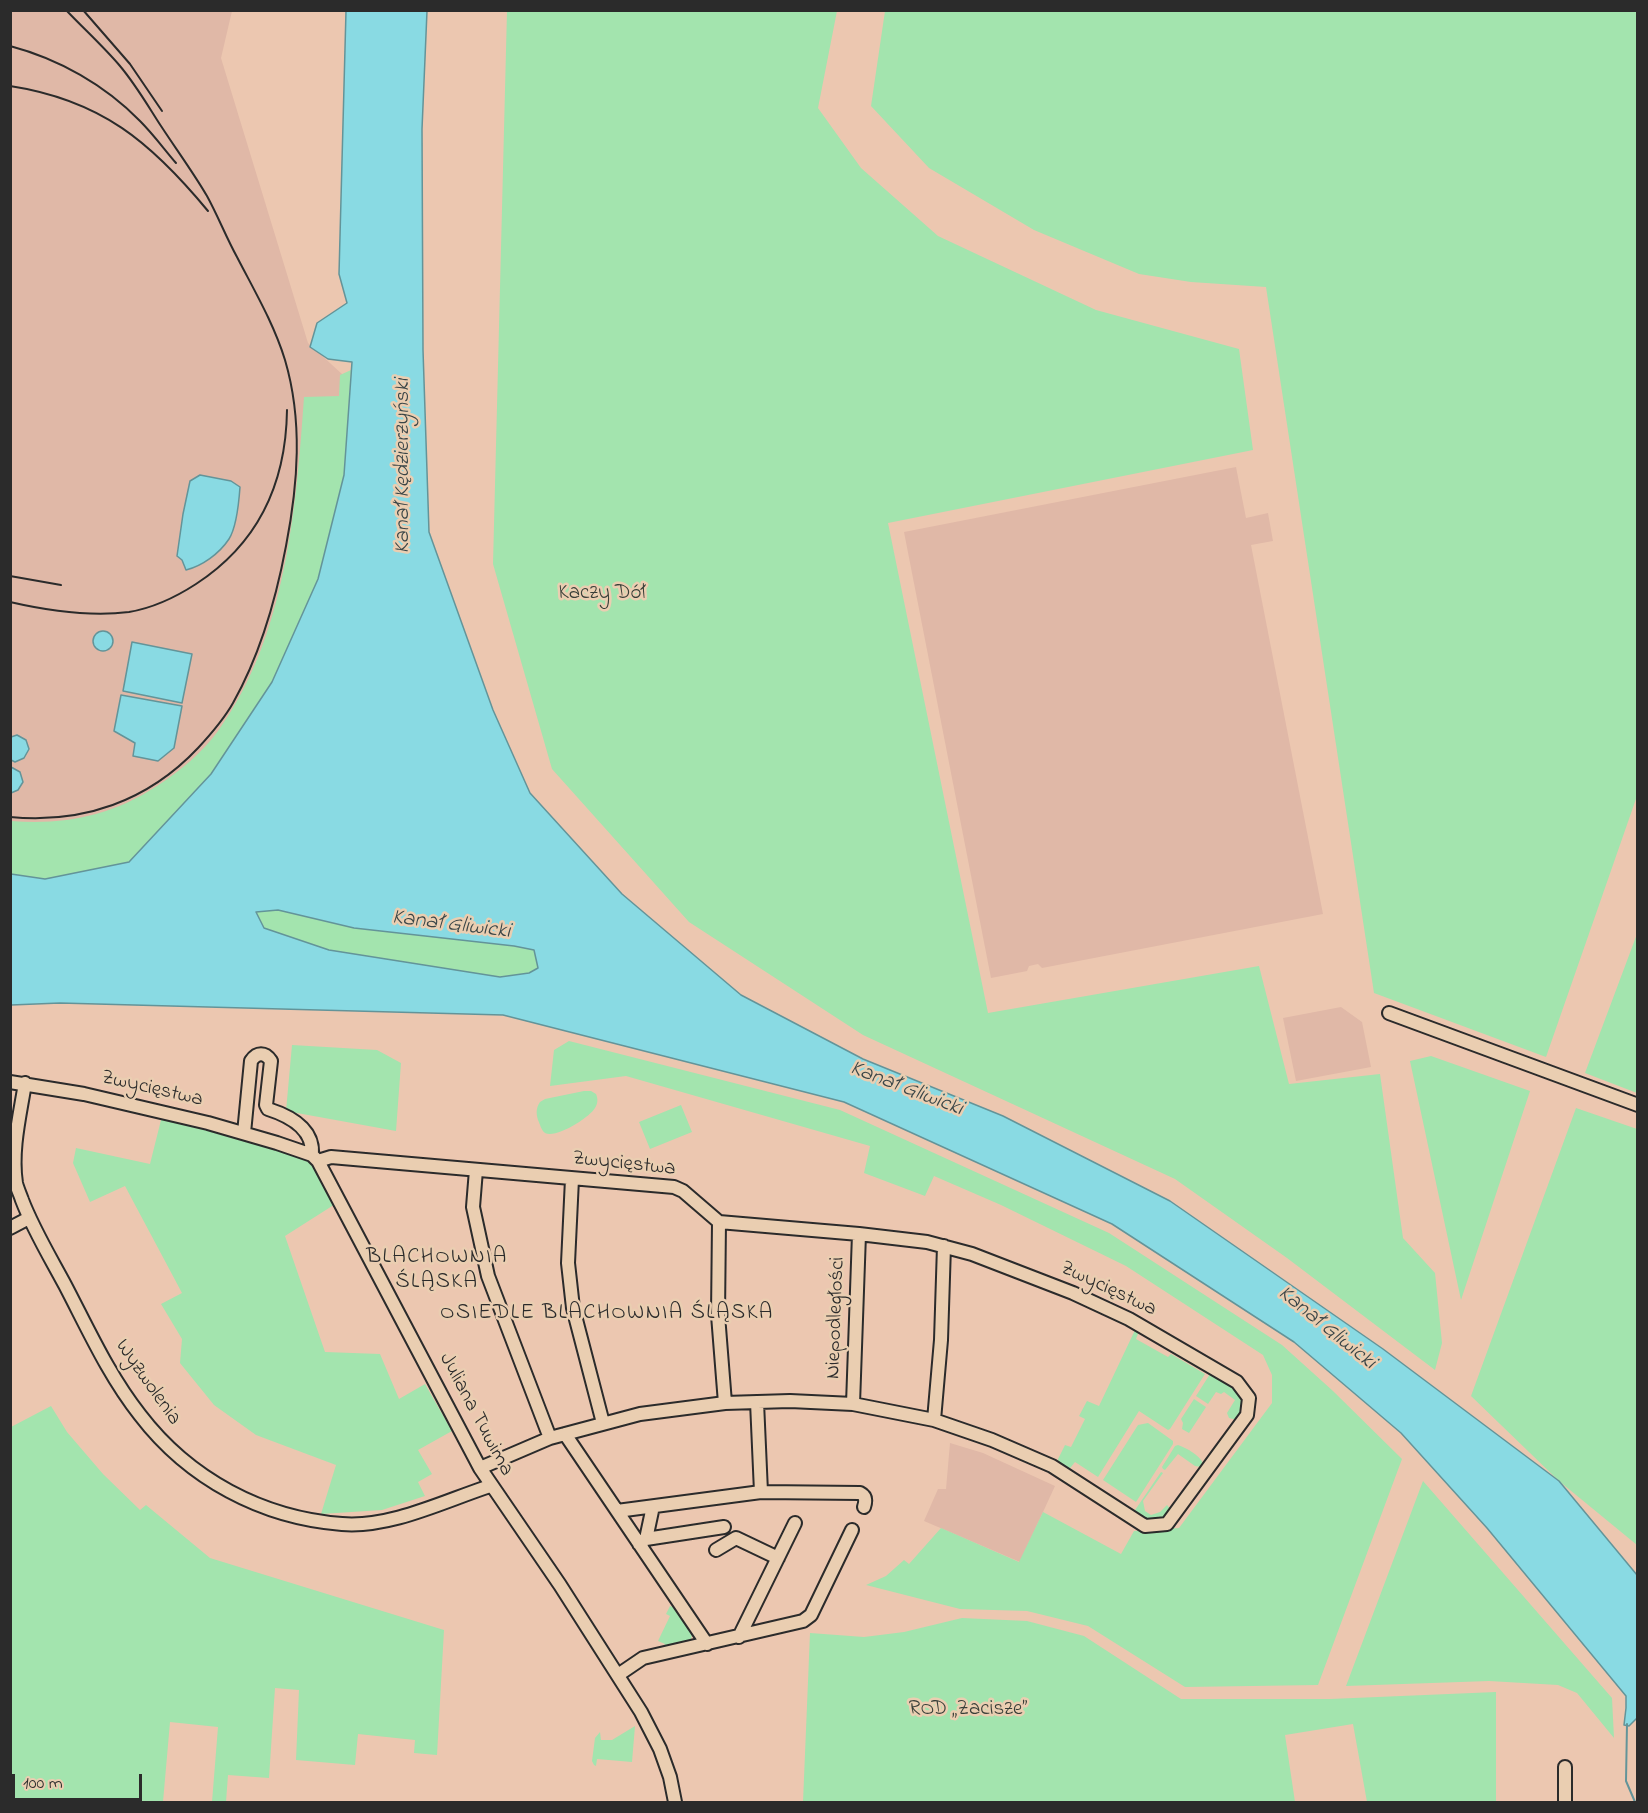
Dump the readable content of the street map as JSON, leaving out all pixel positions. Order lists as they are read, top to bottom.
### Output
{
  "streets": {
    "street": [
      "Zwycięstwa",
      "Niepodległości",
      "Wyzwolenia",
      "Juliana Tuwima"
    ]
  },
  "crossings": [
    ["Zwycięstwa", "Niepodległości"],
    ["Zwycięstwa", "Wyzwolenia"],
    ["Zwycięstwa", "Juliana Tuwima"],
    ["Wyzwolenia", "Juliana Tuwima"]
  ],
  "districts": ["BLACHOWNIA ŚLĄSKA", "OSIEDLE BLACHOWNIA ŚLĄSKA"],
  "water": ["Kanał Kędzierzyński", "Kanał Gliwicki"],
  "parks": ["Kaczy Dół", "ROD „Zacisze”"],
  "scale_bar": "100 m"
}
